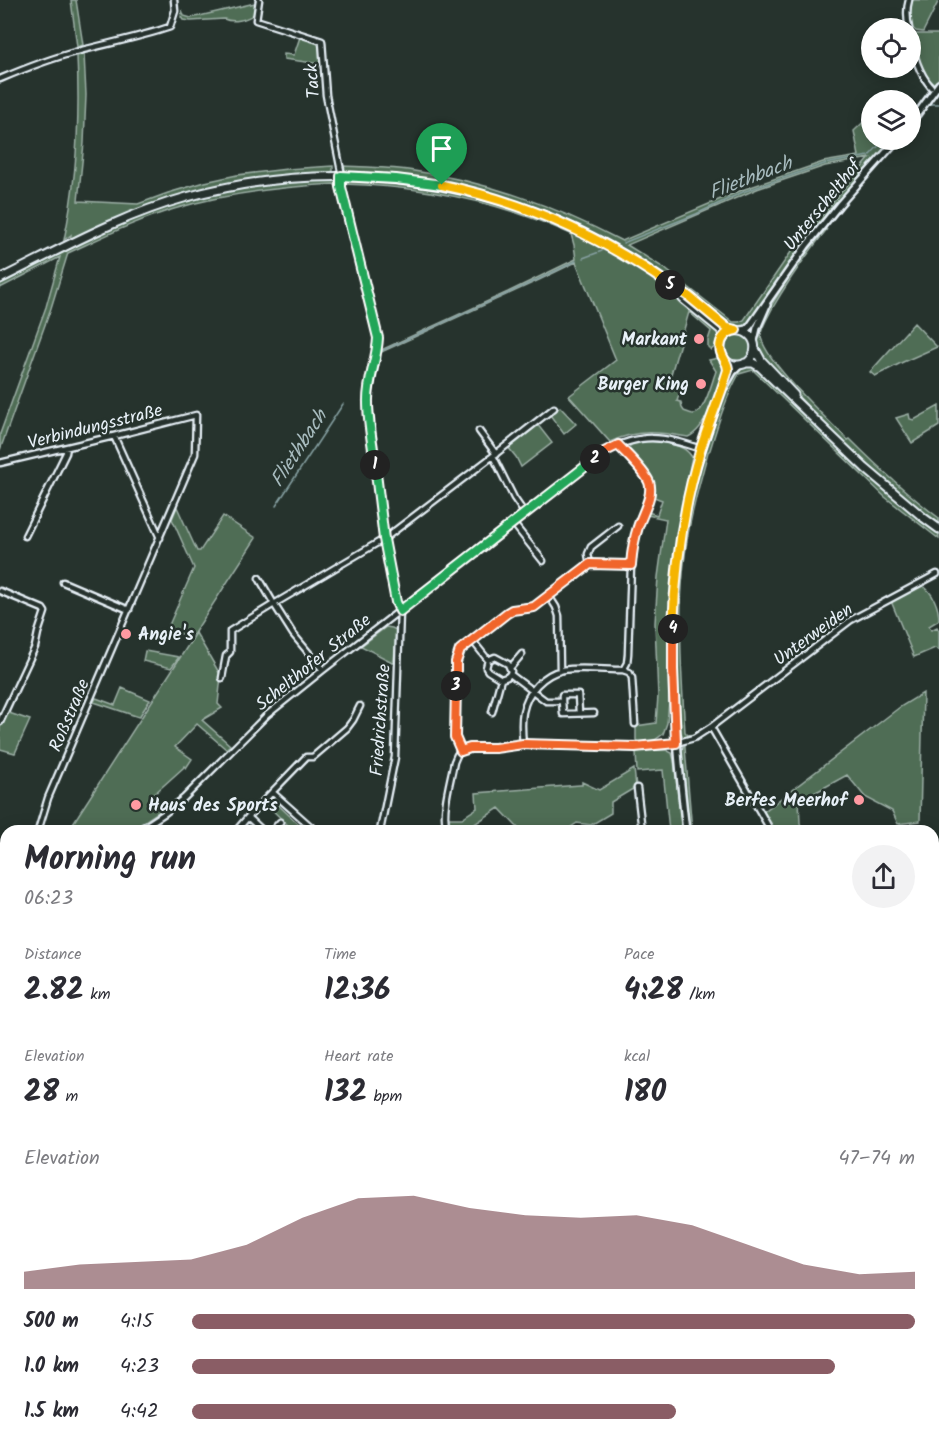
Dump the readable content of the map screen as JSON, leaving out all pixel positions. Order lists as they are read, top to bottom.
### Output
{
  "streets": {
    "street": [
      "Tack",
      "Unterschelthof",
      "Verbindungsstraße",
      "Unterweiden",
      "Schelthofer Straße",
      "Roßstraße",
      "Friedrichstraße"
    ]
  },
  "crossings": [
    ["Tack", "Friedrichstraße"],
    ["Verbindungsstraße", "Roßstraße"],
    ["Schelthofer Straße", "Friedrichstraße"]
  ],
  "water": ["Fliethbach"],
  "places": [
    "Markant",
    "Burger King",
    "Angie's",
    "Berfes Meerhof",
    "Haus des Sports"
  ],
  "page": {
    "pins": [
      "5",
      "2",
      "1",
      "4",
      "3"
    ],
    "heading": ["Morning run", "06:23"],
    "stats": [
      ["Distance", "2.82 km"],
      ["Time", "12:36"],
      ["Pace", "4:28 /km"],
      ["Elevation", "28 m"],
      ["Heart rate", "132 bpm"],
      ["kcal", "180"]
    ],
    "chart": ["Elevation", "47–74 m"],
    "list": [
      {
        "name": "500 m",
        "note": "4:15"
      },
      {
        "name": "1.0 km",
        "note": "4:23"
      },
      {
        "name": "1.5 km",
        "note": "4:42"
      }
    ]
  }
}
